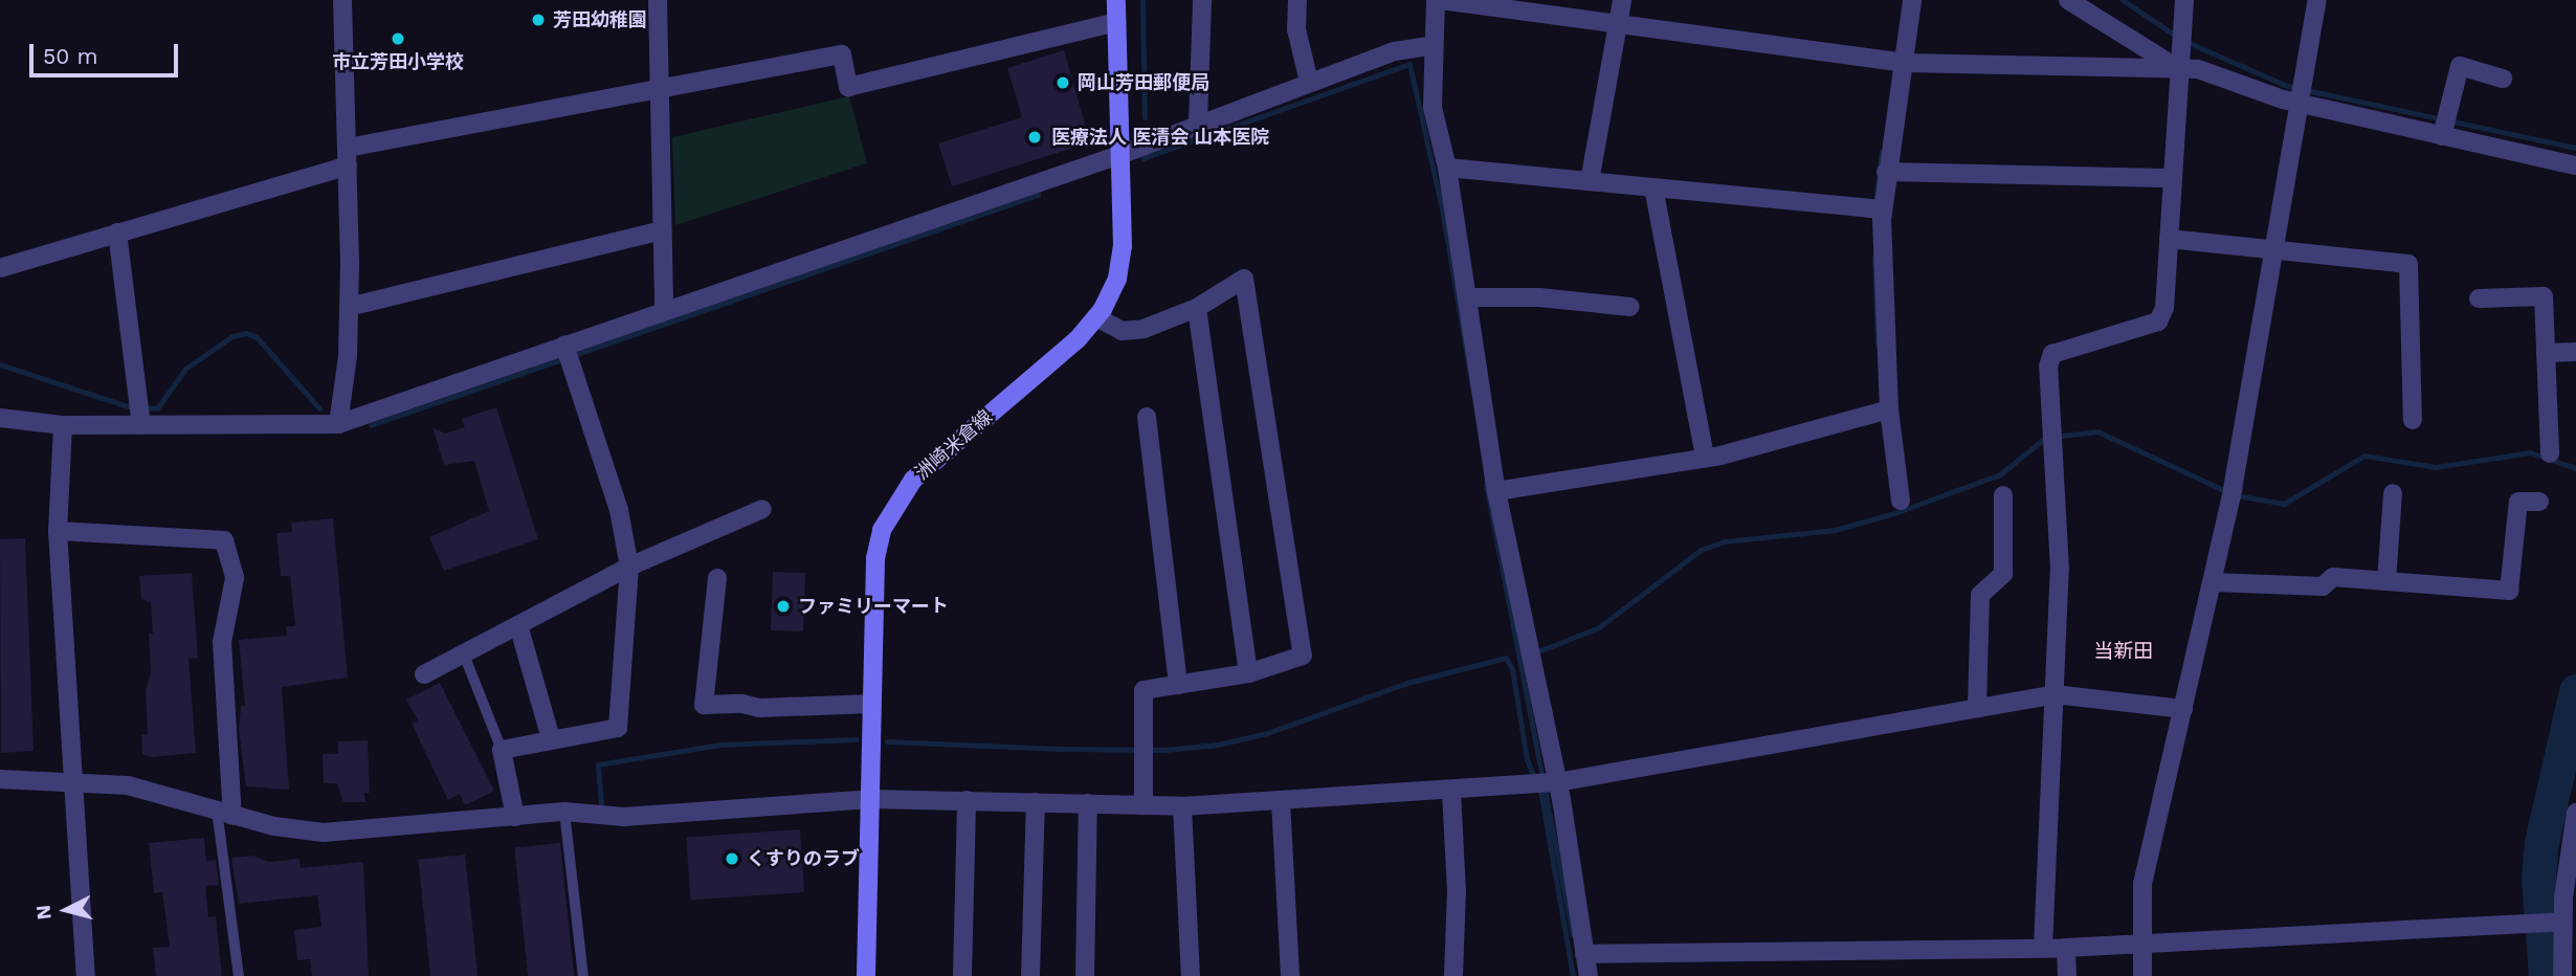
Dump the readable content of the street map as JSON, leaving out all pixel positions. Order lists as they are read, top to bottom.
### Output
{
  "streets": {
    "main road": ["洲崎米倉線"]
  },
  "districts": ["当新田"],
  "places": [
    "芳田幼稚園",
    "市立芳田小学校",
    "岡山芳田郵便局",
    "医療法人 医清会 山本医院",
    "ファミリーマート",
    "くすりのラブ"
  ],
  "scale_bar": "50 m",
  "north": "left"
}
